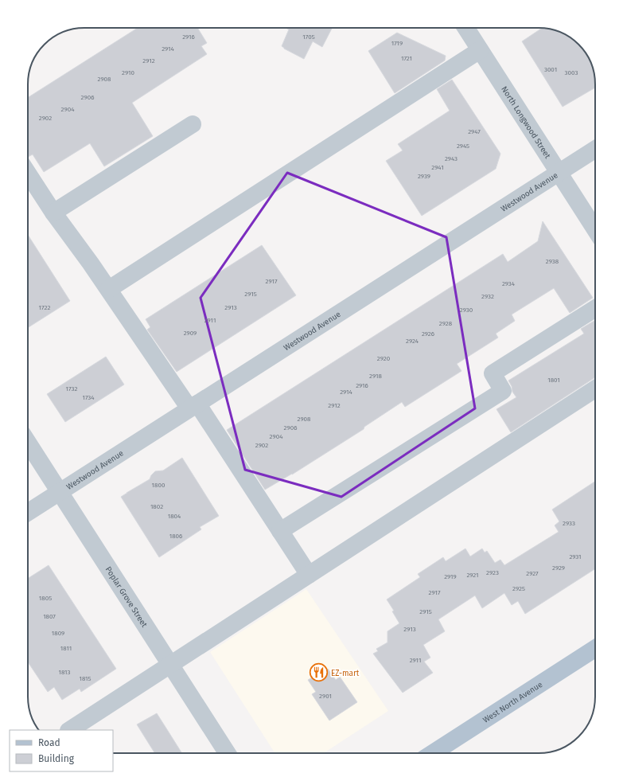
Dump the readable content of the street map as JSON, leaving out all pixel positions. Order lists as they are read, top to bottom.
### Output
{
  "streets": {
    "main road": ["West North Avenue"],
    "street": ["North Longwood Street", "Westwood Avenue", "Poplar Grove Street"]
  },
  "crossings": [
    ["North Longwood Street", "Westwood Avenue"],
    ["Westwood Avenue", "Poplar Grove Street"]
  ],
  "places": {
    "restaurant": ["EZ-mart"]
  },
  "house_numbers": [
    "2916",
    "1705",
    "1719",
    "2914",
    "1721",
    "2912",
    "3001",
    "2910",
    "3003",
    "2908",
    "2906",
    "2904",
    "2902",
    "2947",
    "2945",
    "2943",
    "2941",
    "2939",
    "2938",
    "2917",
    "2934",
    "2915",
    "2932",
    "1722",
    "2913",
    "2930",
    "2911",
    "2928",
    "2909",
    "2926",
    "2924",
    "2920",
    "2918",
    "1801",
    "2916",
    "1732",
    "2914",
    "1734",
    "2912",
    "2908",
    "2906",
    "2904",
    "2902",
    "1800",
    "1802",
    "1804",
    "2933",
    "1806",
    "2931",
    "2929",
    "2923",
    "2927",
    "2921",
    "2919",
    "2925",
    "2917",
    "1805",
    "2915",
    "1807",
    "2913",
    "1809",
    "1811",
    "2911",
    "1813",
    "1815",
    "2901"
  ],
  "legend": ["Road", "Building"]
}
